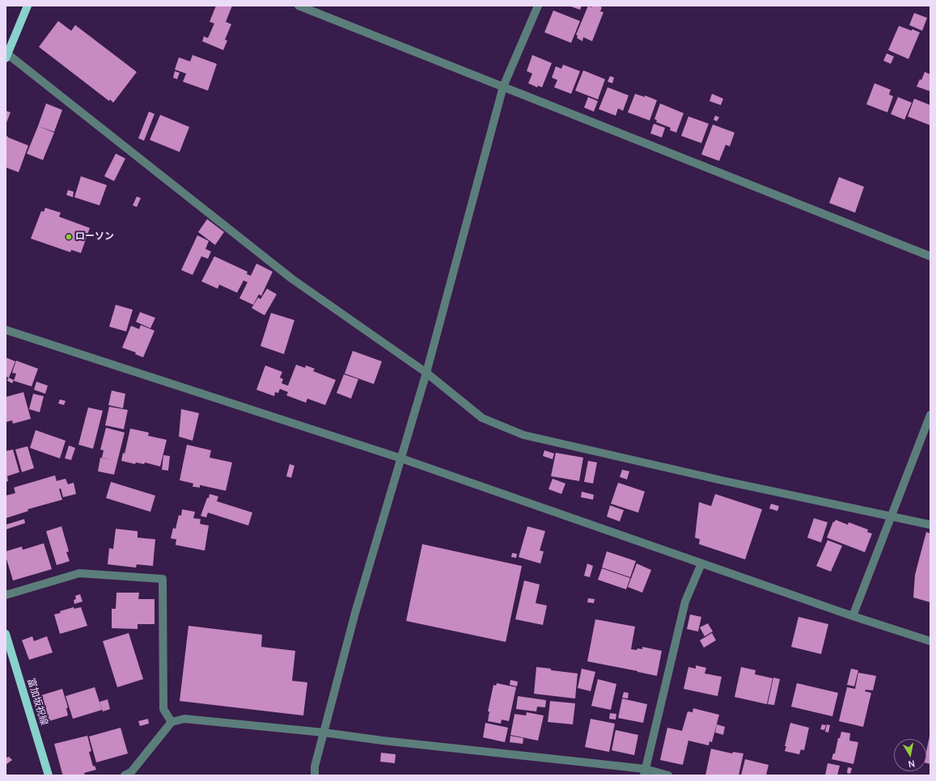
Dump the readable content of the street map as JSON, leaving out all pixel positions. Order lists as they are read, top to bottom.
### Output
{
  "streets": {
    "main road": ["富加坂祝線"]
  },
  "places": ["ローソン"],
  "north": "bottom"
}
